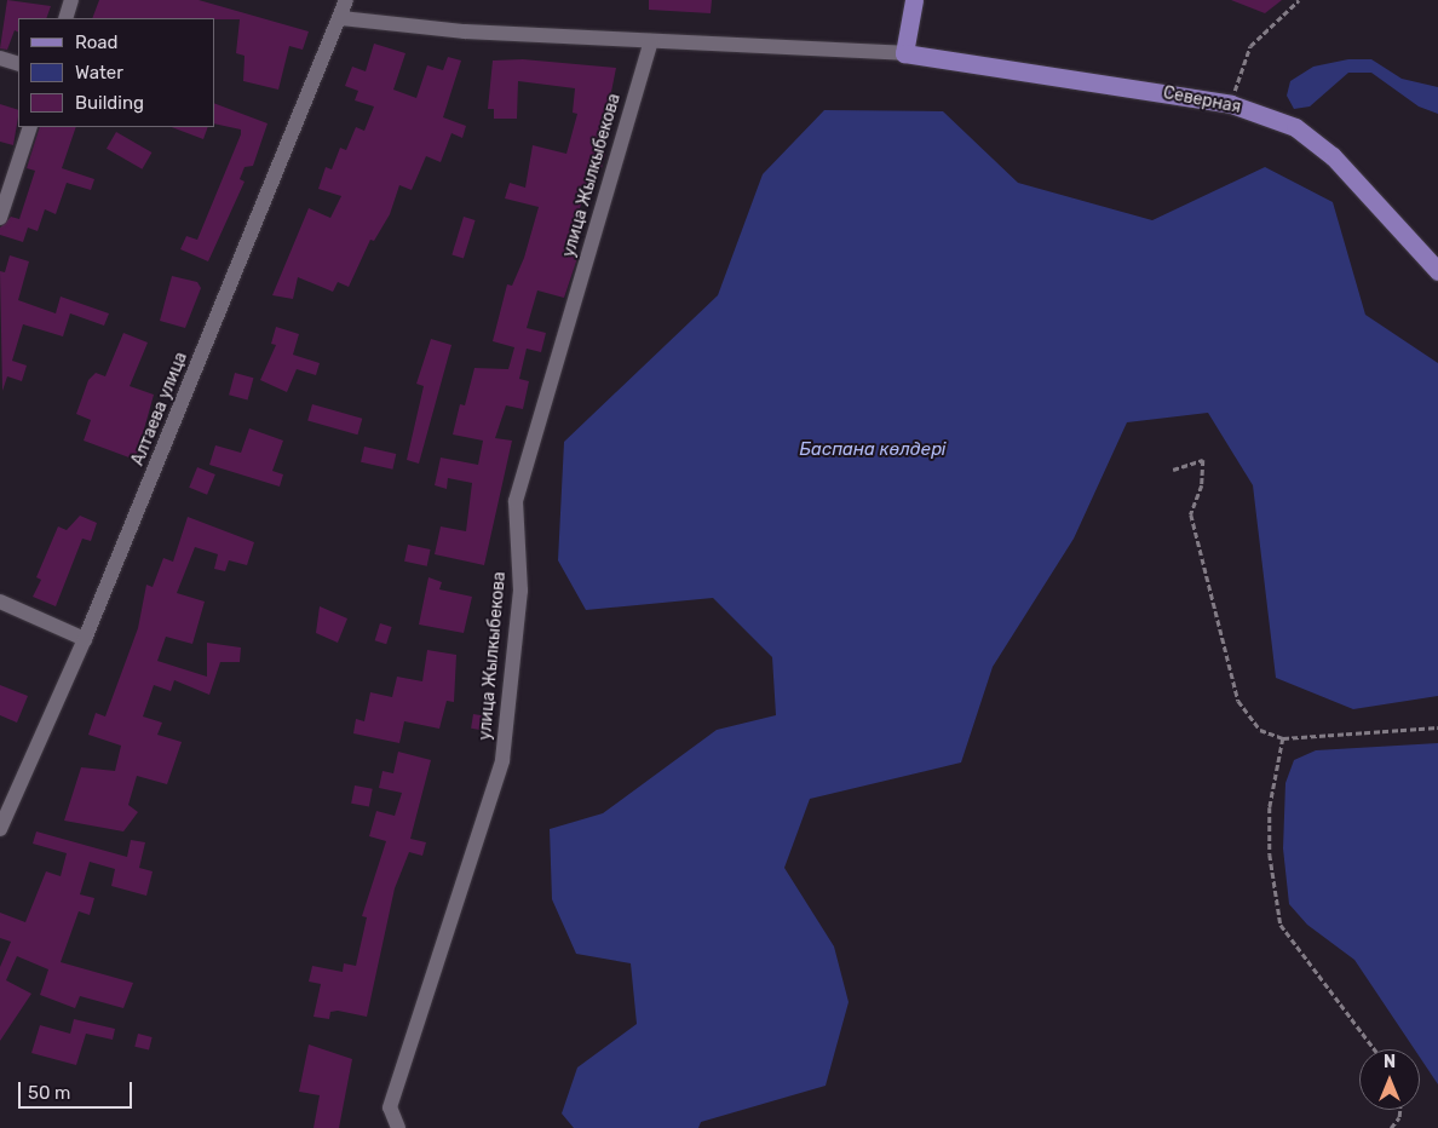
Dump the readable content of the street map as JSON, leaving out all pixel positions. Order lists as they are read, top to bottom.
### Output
{
  "streets": {
    "main road": ["Северная"],
    "street": ["улица Жылкыбекова", "Алтаева улица"]
  },
  "water": ["Баспана көлдері"],
  "legend": ["Road", "Water", "Building"],
  "scale_bar": "50 m",
  "north": "top"
}
